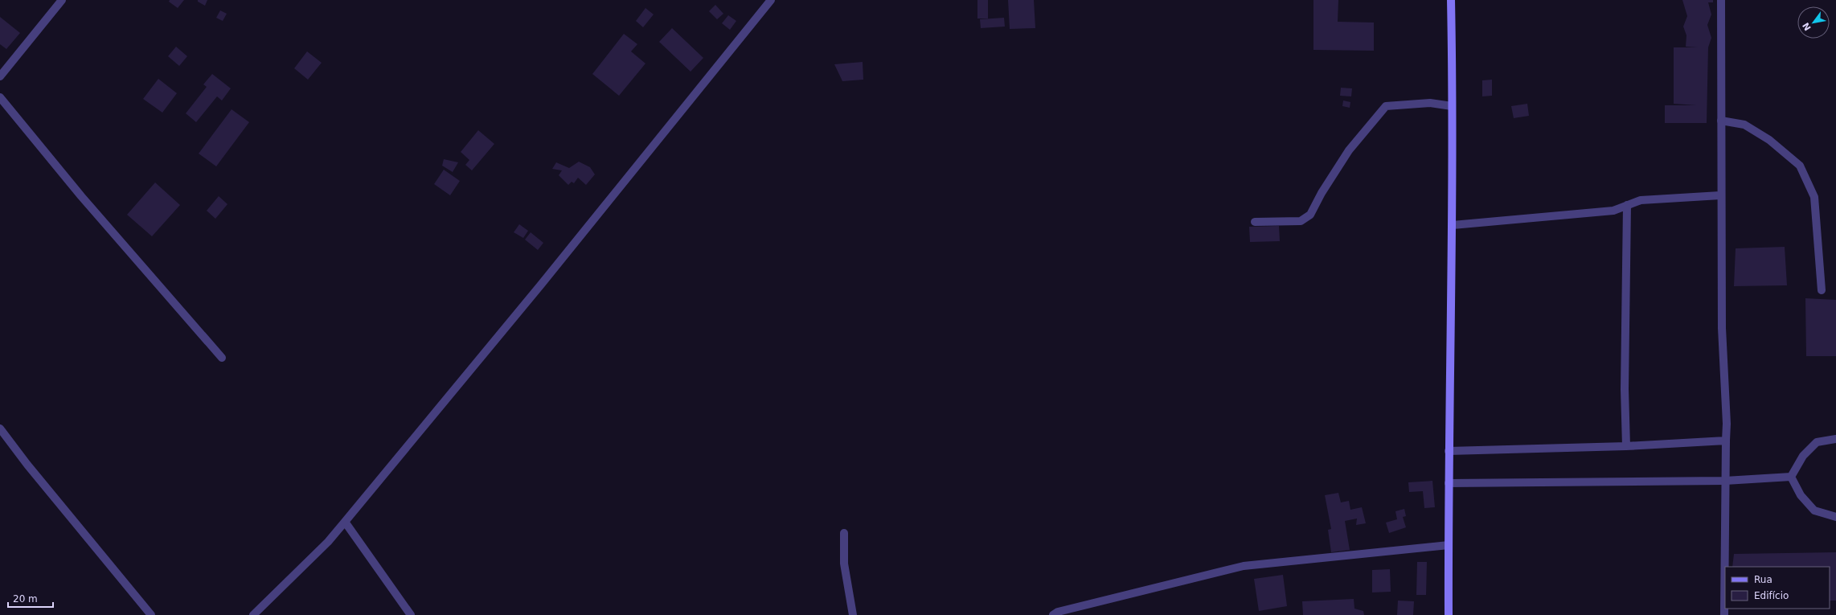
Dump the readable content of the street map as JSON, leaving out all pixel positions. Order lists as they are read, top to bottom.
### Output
{
  "legend": ["Rua", "Edifício"],
  "scale_bar": "20 m",
  "north": "bottom left"
}
